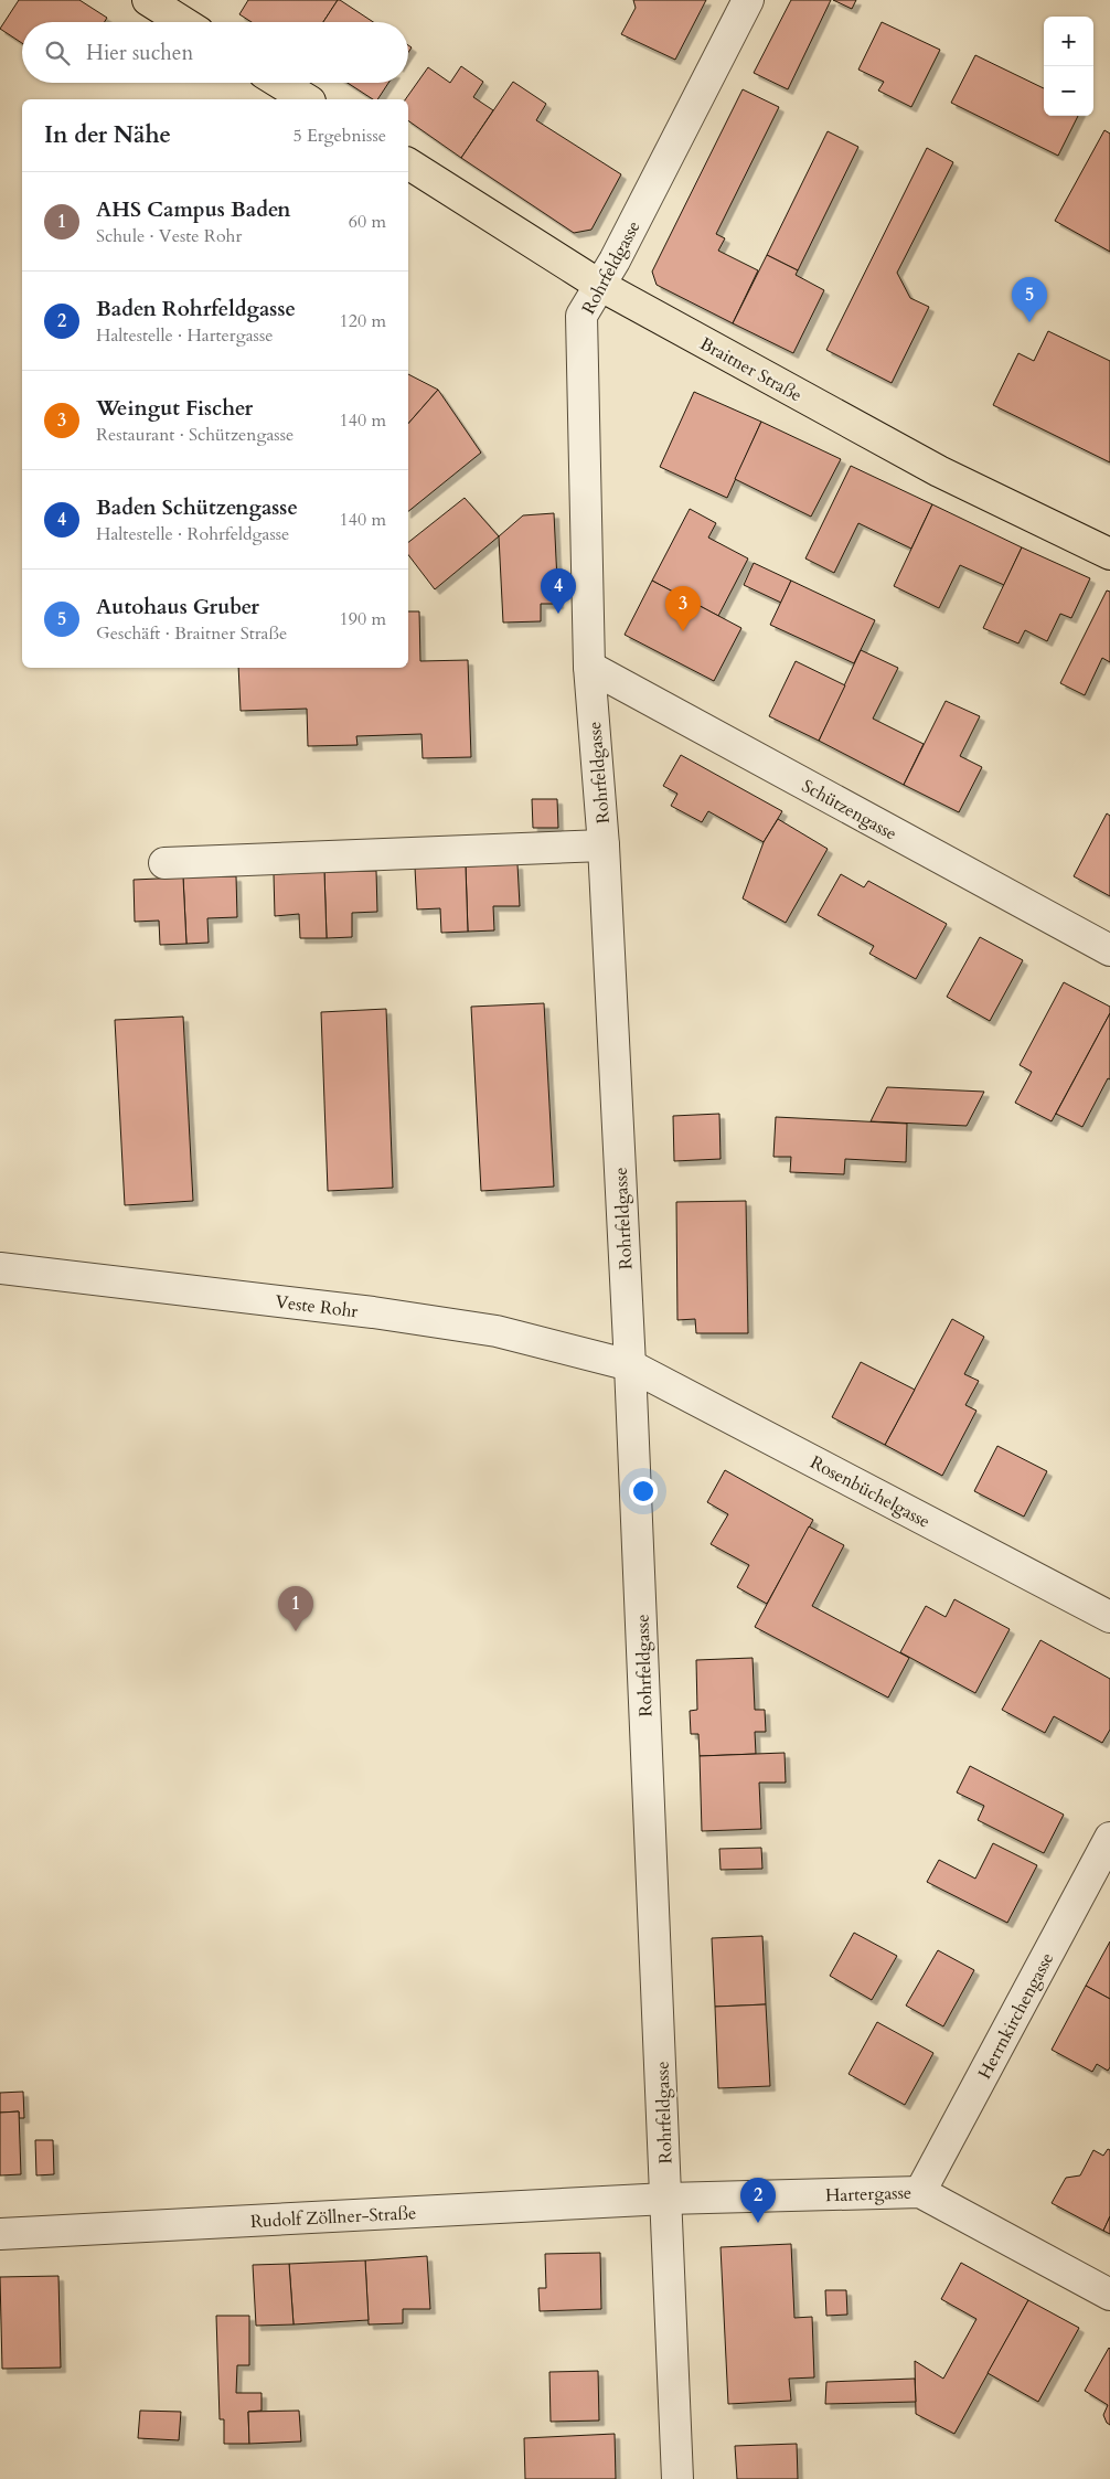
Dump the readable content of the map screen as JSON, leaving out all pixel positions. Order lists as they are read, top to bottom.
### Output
{
  "streets": {
    "main road": ["Braitner Straße"],
    "street": [
      "Rohrfeldgasse",
      "Schützengasse",
      "Veste Rohr",
      "Rosenbüchelgasse",
      "Herrnkirchengasse",
      "Hartergasse",
      "Rudolf Zöllner-Straße"
    ]
  },
  "crossings": [
    ["Rohrfeldgasse", "Braitner Straße"],
    ["Rohrfeldgasse", "Schützengasse"],
    ["Rohrfeldgasse", "Veste Rohr"],
    ["Rohrfeldgasse", "Rosenbüchelgasse"],
    ["Rohrfeldgasse", "Hartergasse"],
    ["Rohrfeldgasse", "Rudolf Zöllner-Straße"],
    ["Veste Rohr", "Rosenbüchelgasse"],
    ["Herrnkirchengasse", "Hartergasse"],
    ["Hartergasse", "Rudolf Zöllner-Straße"]
  ],
  "page": {
    "map_buttons": ["+", "−"],
    "search": "Hier suchen",
    "heading": ["In der Nähe", "5 Ergebnisse"],
    "list": [
      {
        "mark": "1",
        "name": "AHS Campus Baden",
        "note": "Schule · Veste Rohr",
        "value": "60 m"
      },
      {
        "mark": "2",
        "name": "Baden Rohrfeldgasse",
        "note": "Haltestelle · Hartergasse",
        "value": "120 m"
      },
      {
        "mark": "3",
        "name": "Weingut Fischer",
        "note": "Restaurant · Schützengasse",
        "value": "140 m"
      },
      {
        "mark": "4",
        "name": "Baden Schützengasse",
        "note": "Haltestelle · Rohrfeldgasse",
        "value": "140 m"
      },
      {
        "mark": "5",
        "name": "Autohaus Gruber",
        "note": "Geschäft · Braitner Straße",
        "value": "190 m"
      }
    ],
    "pins": [
      "5",
      "4",
      "3",
      "1",
      "2"
    ]
  }
}
